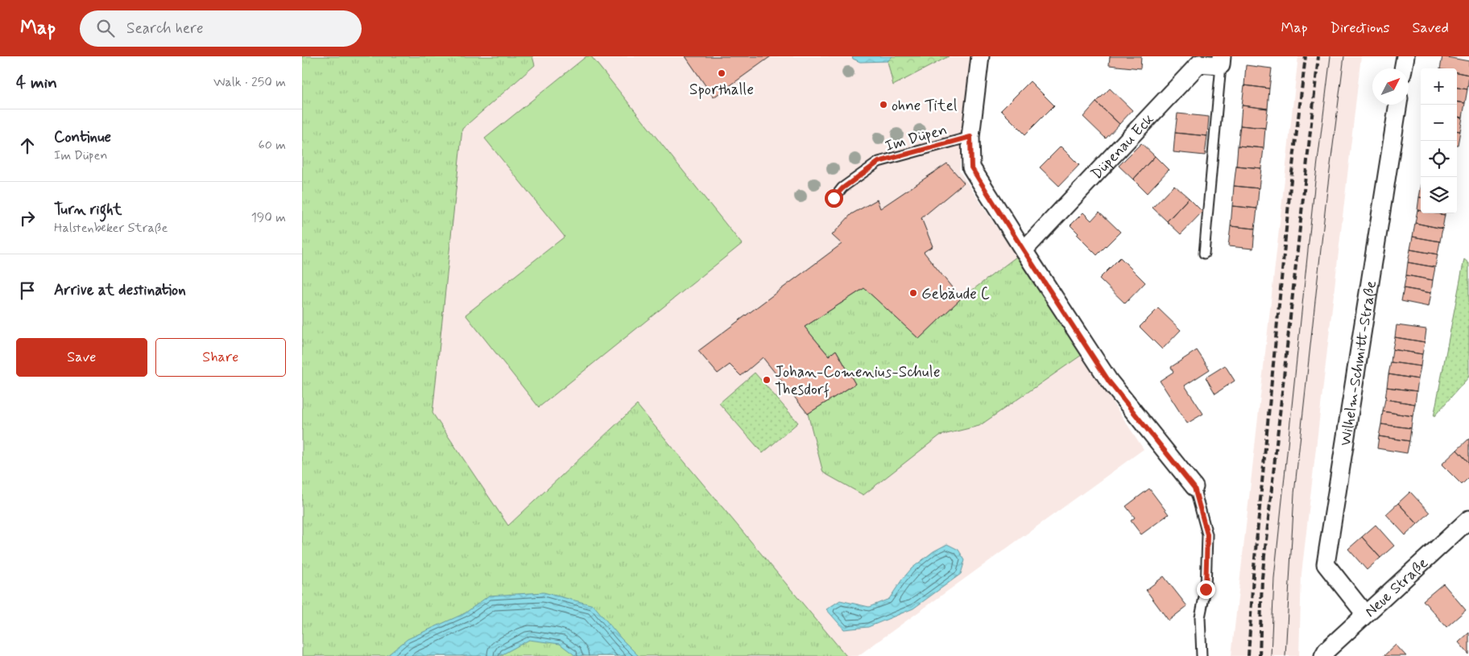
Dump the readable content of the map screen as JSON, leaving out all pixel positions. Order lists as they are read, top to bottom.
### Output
{
  "streets": {
    "street": ["Düpenau Eck", "Wilhelm-Schmitt-Straße", "Neue Straße"],
    "lane": ["Im Düpen"]
  },
  "crossings": [
    ["Wilhelm-Schmitt-Straße", "Neue Straße"]
  ],
  "places": [
    "Sporthalle",
    "ohne Titel",
    "Gebäude C",
    "Johan-Comenius-Schule Thesdorf"
  ],
  "north": "top right",
  "page": {
    "header": "Map",
    "search": "Search here",
    "nav": ["Map", "Directions", "Saved"],
    "heading": ["4 min", "Walk · 250 m"],
    "map_buttons": ["+", "−"],
    "list": [
      ["Continue", "Im Düpen", "60 m"],
      ["Turn right", "Halstenbeker Straße", "190 m"],
      "Arrive at destination"
    ],
    "buttons": ["Save", "Share"]
  }
}
